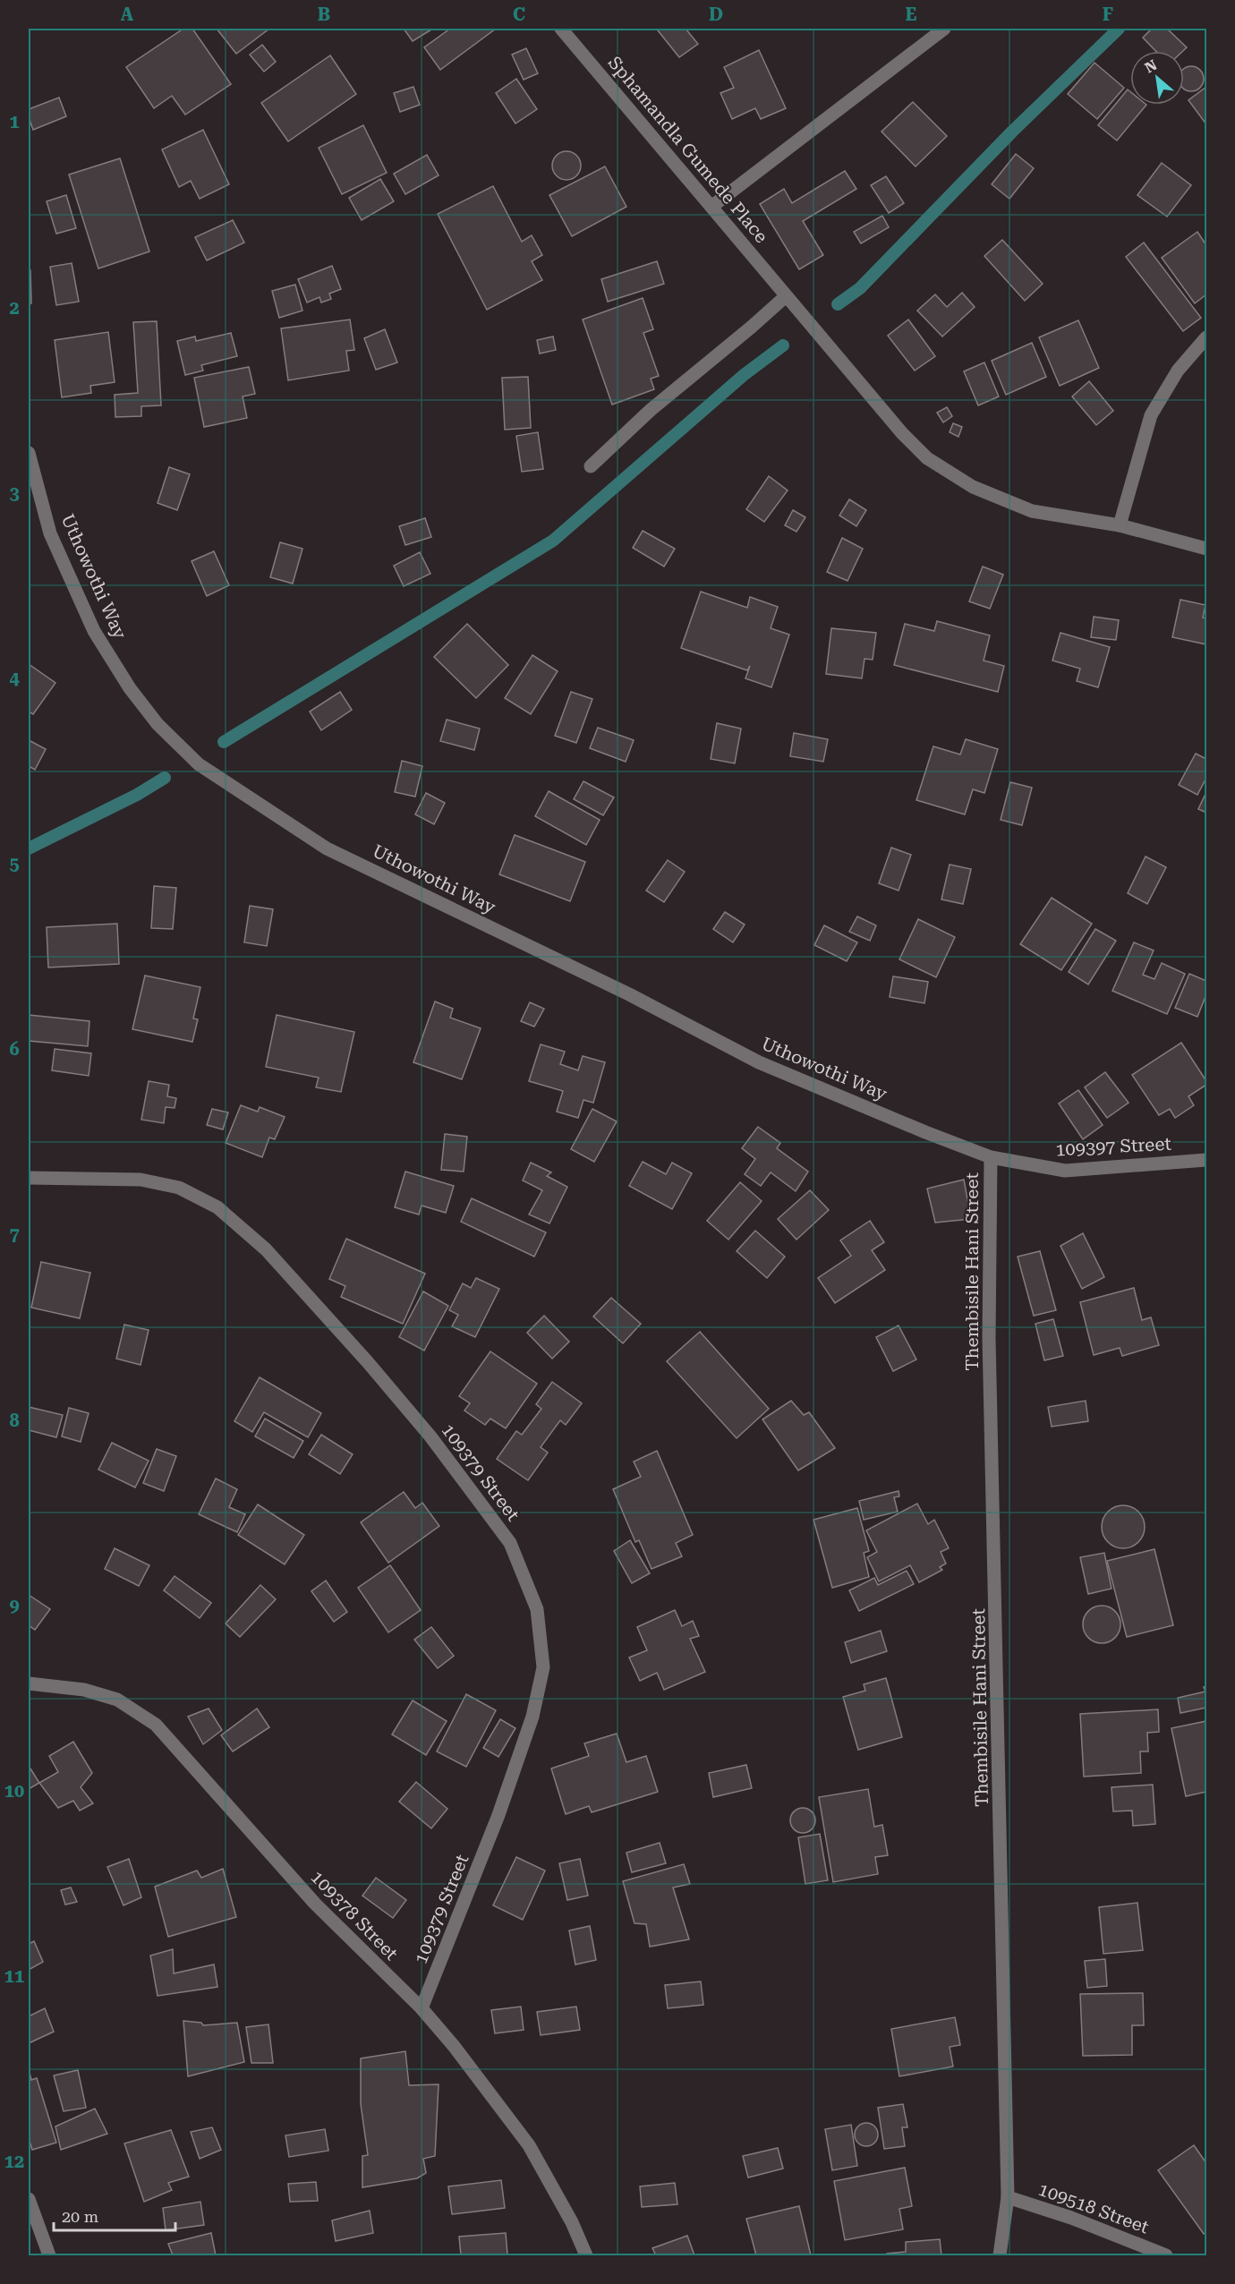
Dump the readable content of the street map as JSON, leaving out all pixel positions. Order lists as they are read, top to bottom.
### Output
{
  "streets": {
    "street": [
      "Sphamandla Gumede Place",
      "Uthowothi Way",
      "109397 Street",
      "Thembisile Hani Street",
      "109379 Street",
      "109378 Street",
      "109518 Street"
    ]
  },
  "crossings": [
    ["Uthowothi Way", "109397 Street"],
    ["Uthowothi Way", "Thembisile Hani Street"],
    ["109397 Street", "Thembisile Hani Street"],
    ["Thembisile Hani Street", "109518 Street"],
    ["109379 Street", "109378 Street"]
  ],
  "scale_bar": "20 m",
  "north": "top left",
  "grid": {
    "columns": [
      "A",
      "B",
      "C",
      "D",
      "E",
      "F"
    ],
    "rows": [
      "1",
      "2",
      "3",
      "4",
      "5",
      "6",
      "7",
      "8",
      "9",
      "10",
      "11",
      "12"
    ]
  }
}
